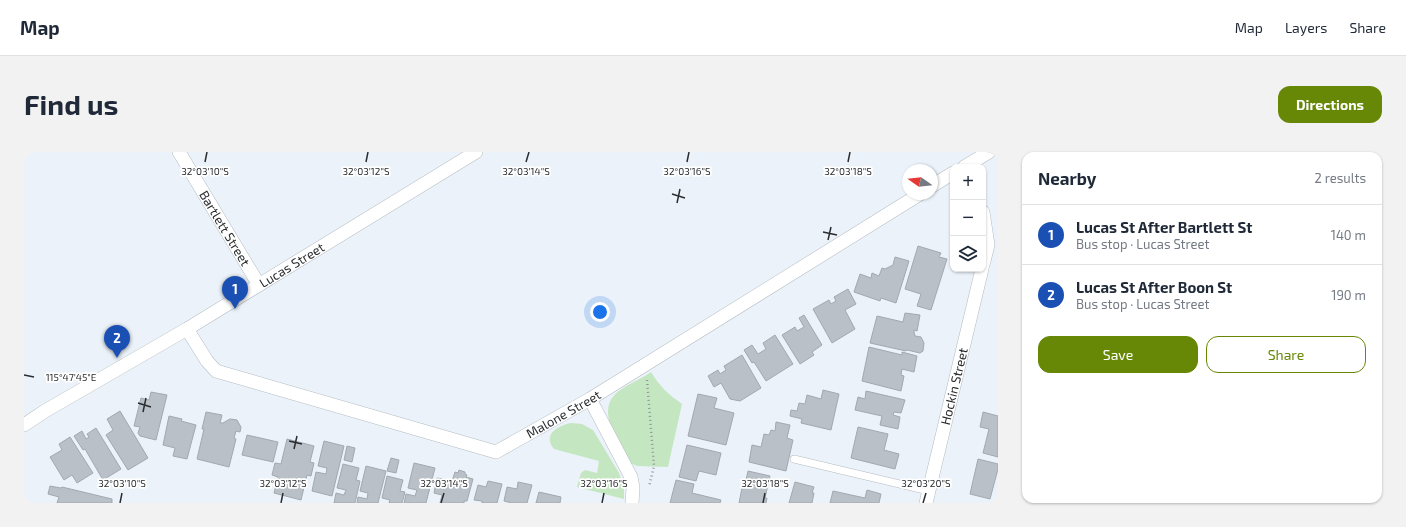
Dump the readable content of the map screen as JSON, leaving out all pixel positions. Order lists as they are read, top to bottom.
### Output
{
  "streets": {
    "street": [
      "Bartlett Street",
      "Lucas Street",
      "Hockin Street",
      "Malone Street"
    ]
  },
  "crossings": [
    ["Bartlett Street", "Lucas Street"],
    ["Lucas Street", "Malone Street"]
  ],
  "north": "left",
  "page": {
    "header": "Map",
    "nav": ["Map", "Layers", "Share"],
    "buttons": [
      "Directions",
      ["Save", "Share"]
    ],
    "title": "Find us",
    "heading": ["Nearby", "2 results"],
    "map_buttons": ["+", "−"],
    "list": [
      {
        "mark": "1",
        "name": "Lucas St After Bartlett St",
        "note": "Bus stop · Lucas Street",
        "value": "140 m"
      },
      {
        "mark": "2",
        "name": "Lucas St After Boon St",
        "note": "Bus stop · Lucas Street",
        "value": "190 m"
      }
    ],
    "pins": ["1", "2"]
  },
  "coordinates": [
    "32°03'10\"S",
    "32°03'12\"S",
    "32°03'14\"S",
    "32°03'16\"S",
    "32°03'18\"S",
    "115°47'45\"E",
    "32°03'20\"S"
  ]
}
